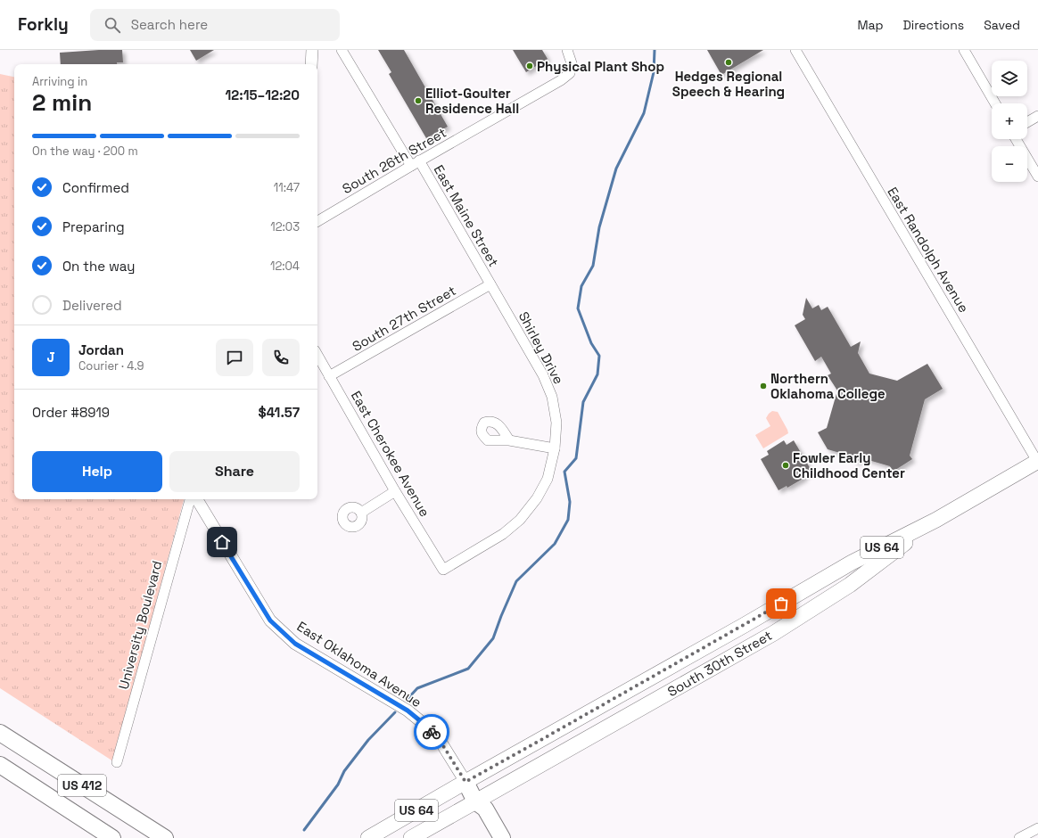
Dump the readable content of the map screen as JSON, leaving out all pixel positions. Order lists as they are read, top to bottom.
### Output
{
  "streets": {
    "highway": ["US 412"],
    "main road": ["US 64", "South 30th Street"],
    "street": [
      "South 26th Street",
      "East Maine Street",
      "East Randolph Avenue",
      "South 27th Street",
      "Shirley Drive",
      "East Cherokee Avenue",
      "University Boulevard",
      "East Oklahoma Avenue"
    ]
  },
  "crossings": [
    ["South 26th Street", "East Maine Street"],
    ["East Maine Street", "South 27th Street"],
    ["East Maine Street", "Shirley Drive"],
    ["East Randolph Avenue", "US 64"],
    ["South 27th Street", "Shirley Drive"],
    ["South 27th Street", "East Cherokee Avenue"],
    ["Shirley Drive", "East Cherokee Avenue"],
    ["US 64", "South 30th Street"],
    ["South 30th Street", "East Oklahoma Avenue"]
  ],
  "places": [
    "Hedges Regional Speech & Hearing",
    "Physical Plant Shop",
    "Elliot-Goulter Residence Hall",
    "Northern Oklahoma College",
    "Fowler Early Childhood Center"
  ],
  "page": {
    "header": "Forkly",
    "search": "Search here",
    "nav": ["Map", "Directions", "Saved"],
    "map_buttons": ["+", "−"],
    "heading": ["2 min", "Arriving in", "12:15–12:20"],
    "panel": [
      "Jordan",
      "Courier · 4.9",
      "Order #8919",
      "$41.57"
    ],
    "bar": "On the way · 200 m",
    "list": [
      ["Confirmed", "11:47"],
      ["Preparing", "12:03"],
      ["On the way", "12:04"],
      "Delivered"
    ],
    "round": "J",
    "buttons": ["Help", "Share"]
  }
}
